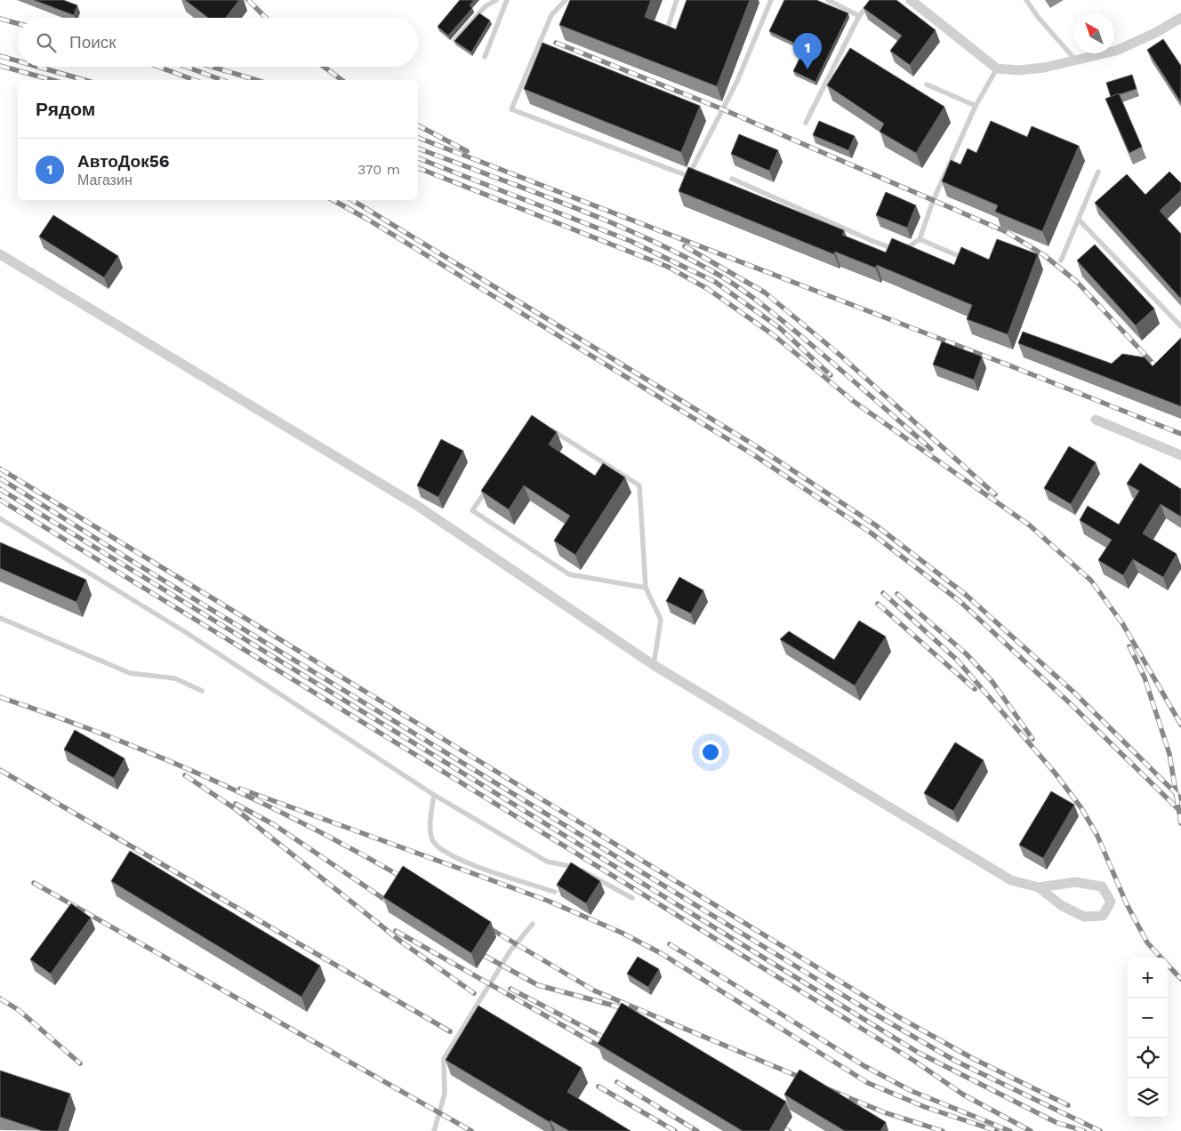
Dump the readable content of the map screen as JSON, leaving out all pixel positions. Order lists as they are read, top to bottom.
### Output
{
  "north": "top left",
  "page": {
    "search": "Поиск",
    "pins": "1",
    "heading": "Рядом",
    "list": [
      {
        "mark": "1",
        "name": "АвтоДок56",
        "note": "Магазин",
        "value": "370 m"
      }
    ],
    "map_buttons": ["+", "−"]
  }
}
